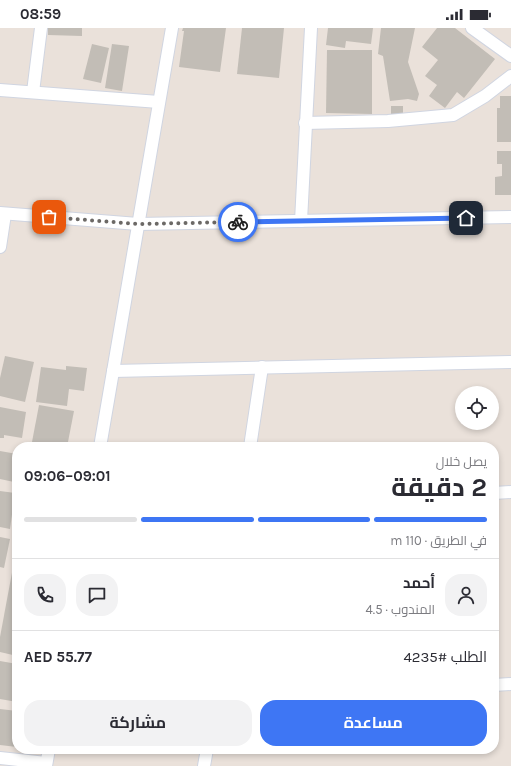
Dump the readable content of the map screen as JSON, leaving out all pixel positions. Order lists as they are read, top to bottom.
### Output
{
  "page": {
    "status": "08:59",
    "heading": ["2 دقيقة", "يصل خلال", "09:01–09:06"],
    "panel": [
      "أحمد",
      "المندوب · 4.5",
      "الطلب #4235",
      "AED 55.77"
    ],
    "bar": "في الطريق · 110 m",
    "buttons": ["مساعدة", "مشاركة"]
  }
}
